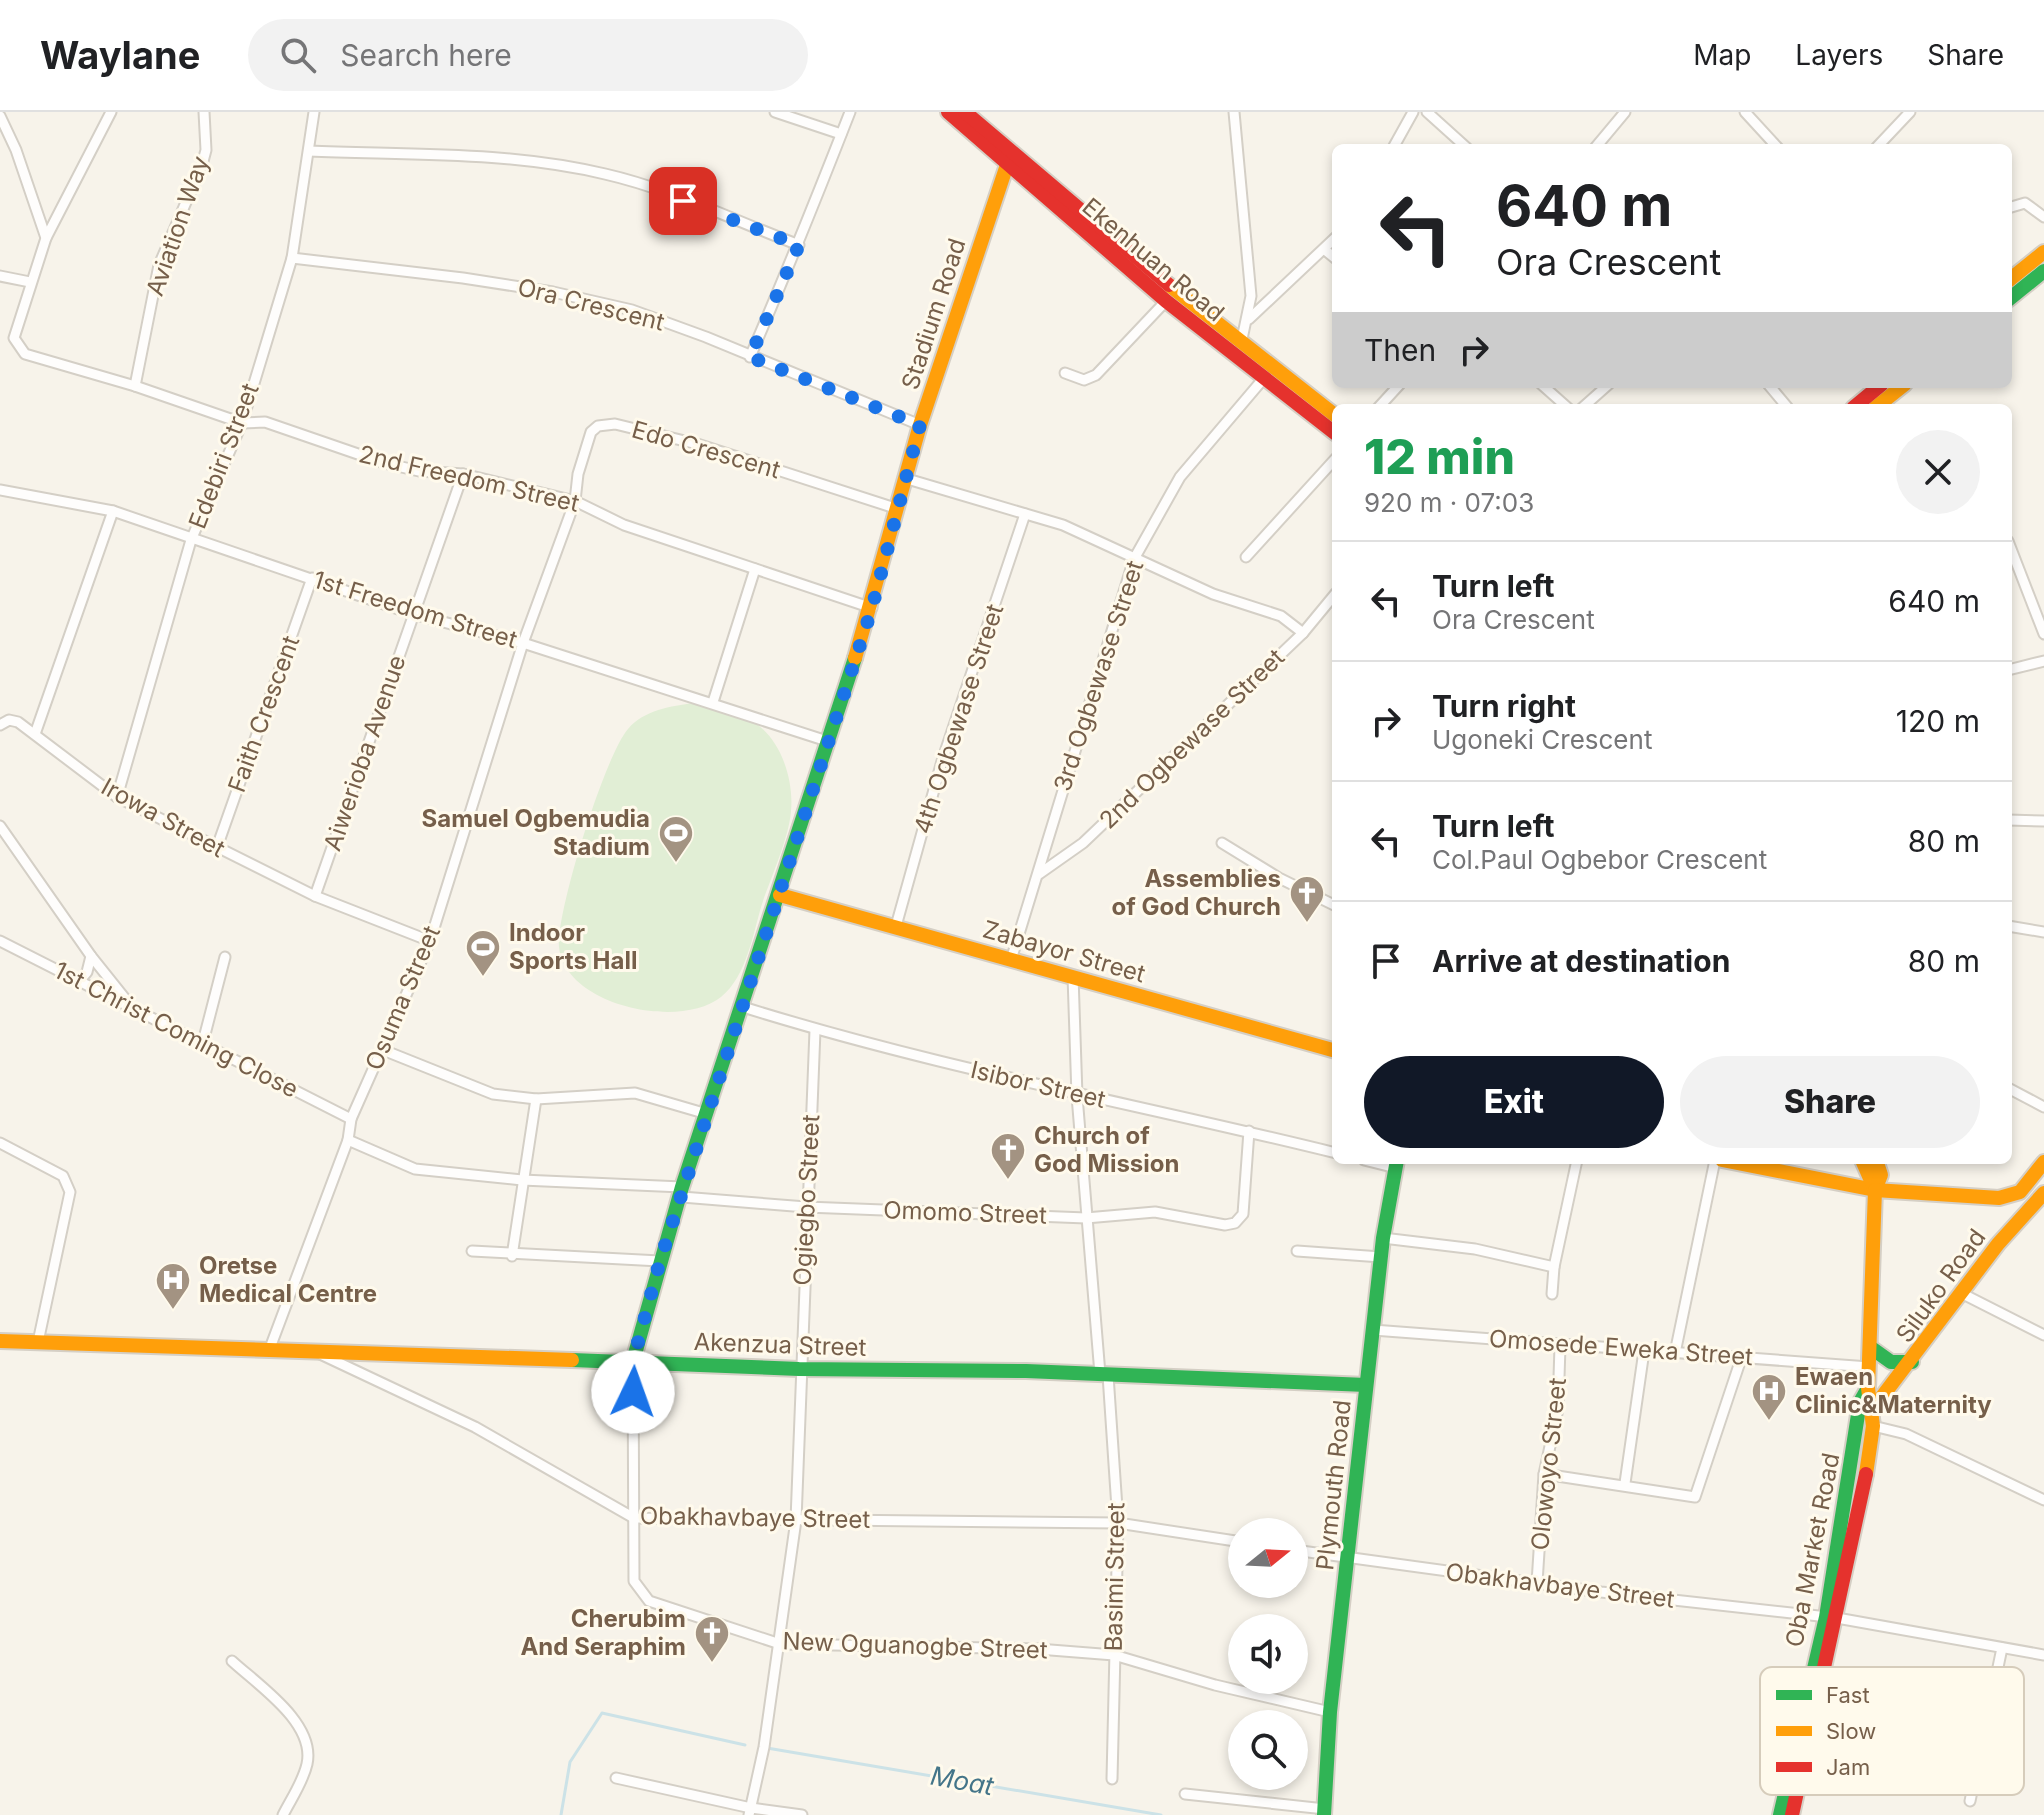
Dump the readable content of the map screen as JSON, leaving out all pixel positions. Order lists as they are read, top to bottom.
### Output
{
  "streets": {
    "street": [
      "Aviation Way",
      "Ekenhuan Road",
      "Ora Crescent",
      "Stadium Road",
      "Edo Crescent",
      "Edebiri Street",
      "2nd Freedom Street",
      "1st Freedom Street",
      "3rd Ogbewase Street",
      "Faith Crescent",
      "4th Ogbewase Street",
      "2nd Ogbewase Street",
      "Aiwerioba Avenue",
      "Irowa Street",
      "Zabayor Street",
      "Osuma Street",
      "1st Christ Coming Close",
      "Isibor Street",
      "Ogiegbo Street",
      "Omomo Street",
      "Siluko Road",
      "Akenzua Street",
      "Omosede Eweka Street",
      "Olowoyo Street",
      "Plymouth Road",
      "Obakhavbaye Street",
      "Oba Market Road",
      "Basimi Street",
      "New Oguanogbe Street"
    ]
  },
  "crossings": [
    ["Aviation Way", "2nd Freedom Street"],
    ["Ekenhuan Road", "Stadium Road"],
    ["Ekenhuan Road", "3rd Ogbewase Street"],
    ["Ora Crescent", "Stadium Road"],
    ["Ora Crescent", "Edebiri Street"],
    ["Stadium Road", "Edo Crescent"],
    ["Stadium Road", "2nd Freedom Street"],
    ["Stadium Road", "1st Freedom Street"],
    ["Stadium Road", "Zabayor Street"],
    ["Stadium Road", "Isibor Street"],
    ["Stadium Road", "Omomo Street"],
    ["Stadium Road", "Akenzua Street"],
    ["Stadium Road", "New Oguanogbe Street"],
    ["Edo Crescent", "2nd Freedom Street"],
    ["Edo Crescent", "1st Freedom Street"],
    ["Edo Crescent", "Osuma Street"],
    ["Edebiri Street", "2nd Freedom Street"],
    ["Edebiri Street", "1st Freedom Street"],
    ["Edebiri Street", "Irowa Street"],
    ["2nd Freedom Street", "Aiwerioba Avenue"],
    ["1st Freedom Street", "Faith Crescent"],
    ["1st Freedom Street", "Aiwerioba Avenue"],
    ["1st Freedom Street", "Osuma Street"],
    ["3rd Ogbewase Street", "2nd Ogbewase Street"],
    ["3rd Ogbewase Street", "Zabayor Street"],
    ["Faith Crescent", "Irowa Street"],
    ["4th Ogbewase Street", "Zabayor Street"],
    ["Aiwerioba Avenue", "Irowa Street"],
    ["Irowa Street", "Osuma Street"],
    ["Zabayor Street", "Basimi Street"],
    ["Osuma Street", "1st Christ Coming Close"],
    ["Osuma Street", "Omomo Street"],
    ["Osuma Street", "Akenzua Street"],
    ["Isibor Street", "Ogiegbo Street"],
    ["Isibor Street", "Omomo Street"],
    ["Isibor Street", "Basimi Street"],
    ["Ogiegbo Street", "Omomo Street"],
    ["Ogiegbo Street", "Akenzua Street"],
    ["Ogiegbo Street", "Obakhavbaye Street"],
    ["Ogiegbo Street", "New Oguanogbe Street"],
    ["Omomo Street", "Basimi Street"],
    ["Siluko Road", "Oba Market Road"],
    ["Akenzua Street", "Plymouth Road"],
    ["Akenzua Street", "Obakhavbaye Street"],
    ["Akenzua Street", "Basimi Street"],
    ["Akenzua Street", "New Oguanogbe Street"],
    ["Omosede Eweka Street", "Olowoyo Street"],
    ["Omosede Eweka Street", "Plymouth Road"],
    ["Olowoyo Street", "Obakhavbaye Street"],
    ["Plymouth Road", "Obakhavbaye Street"],
    ["Plymouth Road", "New Oguanogbe Street"],
    ["Obakhavbaye Street", "Oba Market Road"],
    ["Obakhavbaye Street", "Basimi Street"],
    ["Obakhavbaye Street", "New Oguanogbe Street"],
    ["Basimi Street", "New Oguanogbe Street"]
  ],
  "water": ["Moat"],
  "places": {
    "sports": ["Samuel Ogbemudia Stadium", "Indoor Sports Hall"],
    "church": ["Assemblies of God Church", "Church of God Mission", "Cherubim And Seraphim"],
    "hospital": ["Oretse Medical Centre", "Ewaen Clinic&Maternity"]
  },
  "legend": ["Fast", "Slow", "Jam"],
  "north": "right",
  "page": {
    "header": "Waylane",
    "search": "Search here",
    "nav": ["Map", "Layers", "Share"],
    "turn": ["640 m", "Ora Crescent"],
    "then": "Then",
    "heading": ["12 min", "920 m · 07:03"],
    "list": [
      {
        "name": "Turn left",
        "note": "Ora Crescent",
        "value": "640 m"
      },
      {
        "name": "Turn right",
        "note": "Ugoneki Crescent",
        "value": "120 m"
      },
      {
        "name": "Turn left",
        "note": "Col.Paul Ogbebor Crescent",
        "value": "80 m"
      },
      {
        "name": "Arrive at destination",
        "value": "80 m"
      }
    ],
    "buttons": ["Exit", "Share"]
  }
}
